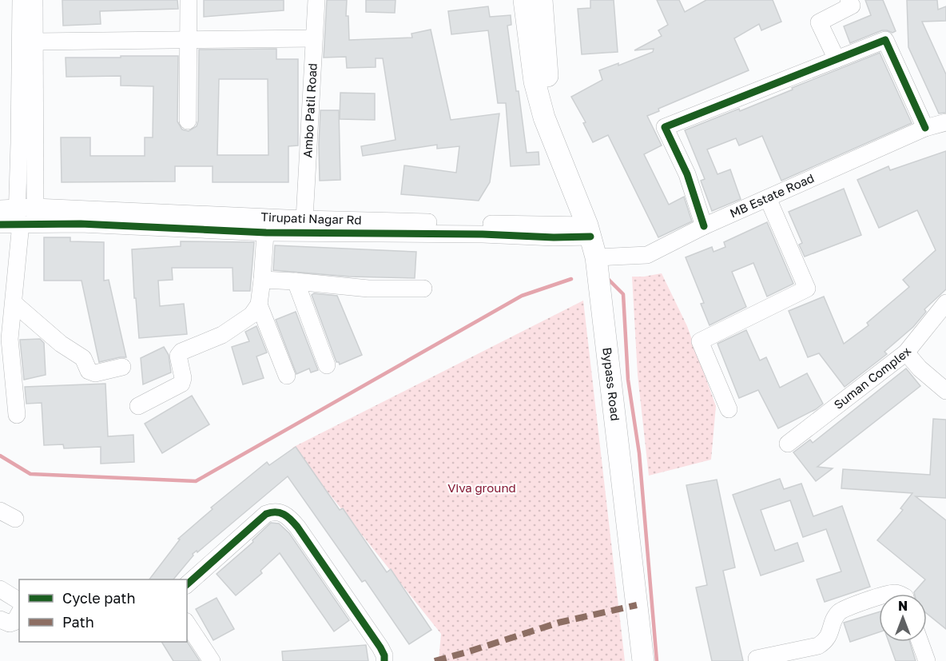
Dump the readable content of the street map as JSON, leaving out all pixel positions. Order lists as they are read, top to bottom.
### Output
{
  "streets": {
    "main road": ["Bypass Road"],
    "street": [
      "Ambo Patil Road",
      "MB Estate Road",
      "Tirupati Nagar Rd",
      "Suman Complex"
    ]
  },
  "crossings": [
    ["Ambo Patil Road", "Tirupati Nagar Rd"],
    ["MB Estate Road", "Bypass Road"],
    ["Tirupati Nagar Rd", "Bypass Road"]
  ],
  "parks": ["Viva ground"],
  "legend": ["Cycle path", "Path"],
  "north": "top"
}
